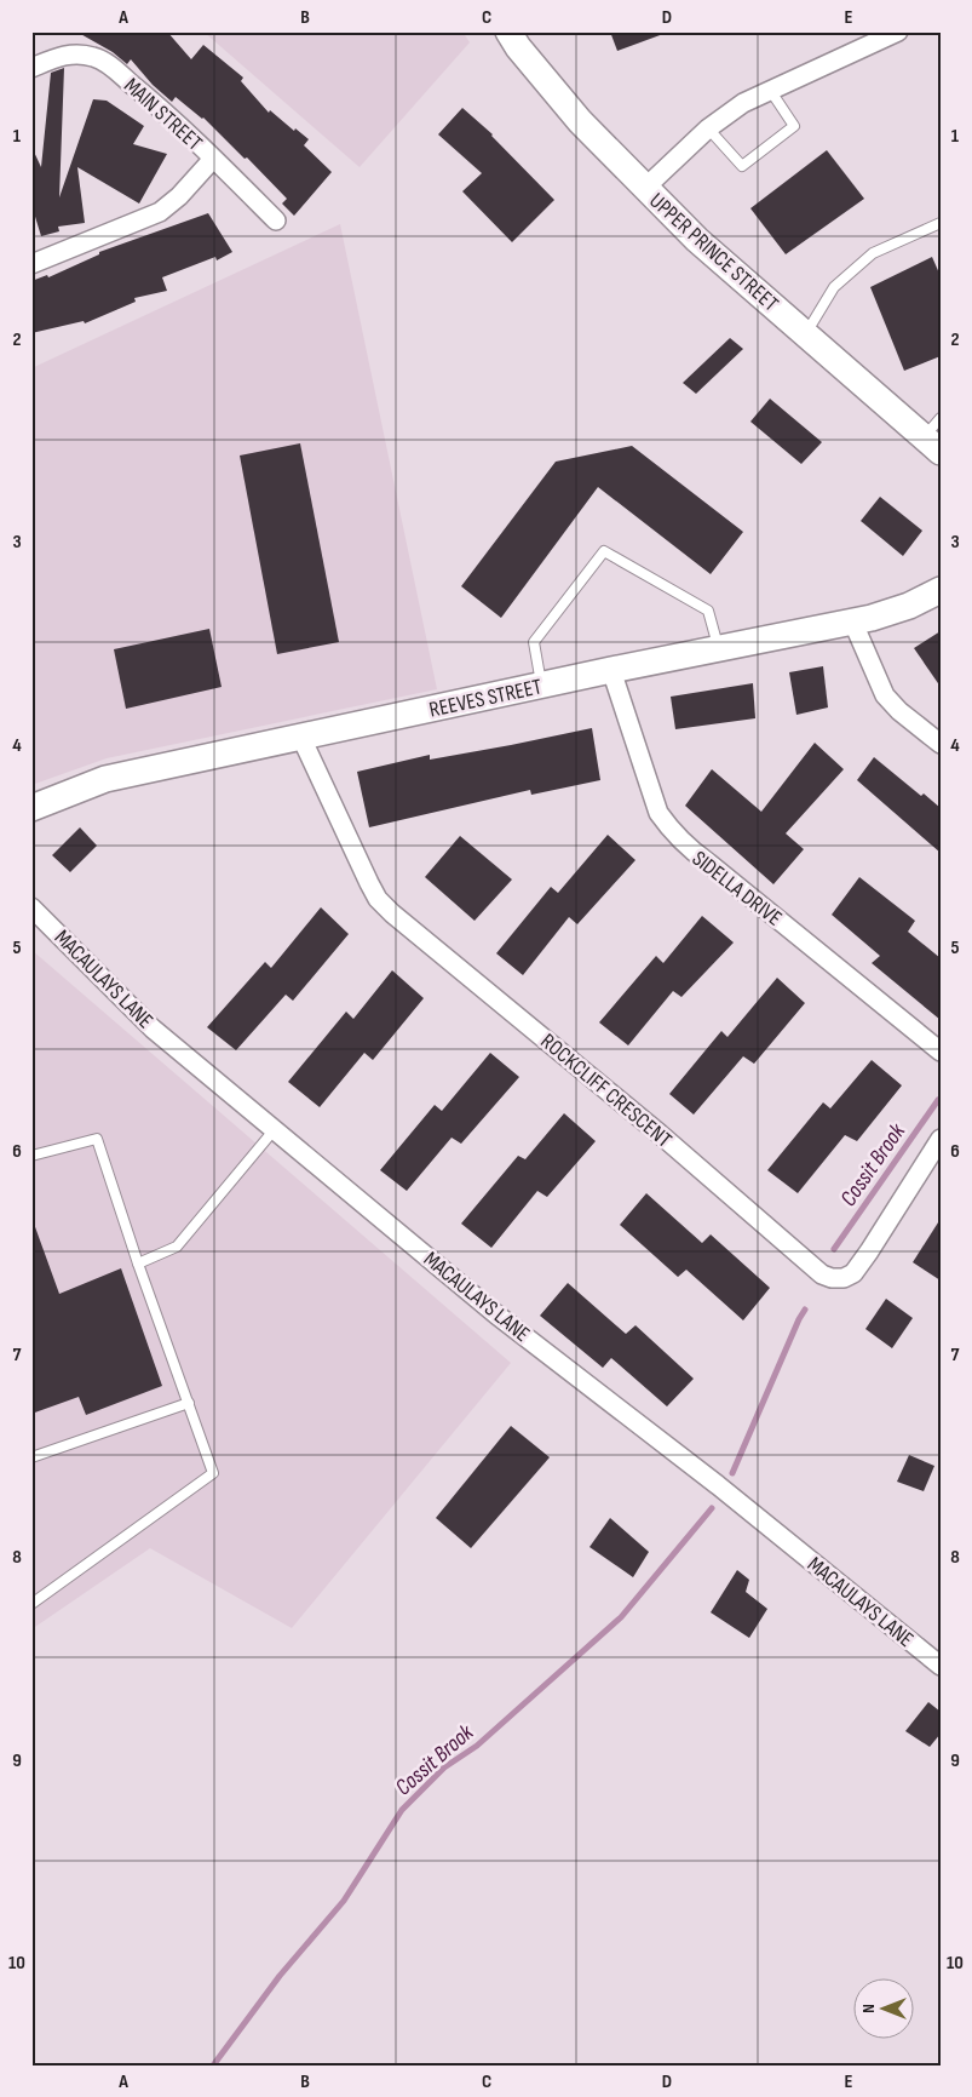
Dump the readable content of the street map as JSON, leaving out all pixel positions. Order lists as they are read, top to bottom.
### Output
{
  "streets": {
    "street": [
      "MAIN STREET",
      "UPPER PRINCE STREET",
      "REEVES STREET",
      "SIDELLA DRIVE",
      "MACAULAYS LANE",
      "ROCKCLIFF CRESCENT"
    ]
  },
  "crossings": [
    ["REEVES STREET", "SIDELLA DRIVE"],
    ["REEVES STREET", "ROCKCLIFF CRESCENT"]
  ],
  "water": ["Cossit Brook"],
  "north": "left",
  "grid": {
    "columns": [
      "A",
      "B",
      "C",
      "D",
      "E"
    ],
    "rows": [
      "1",
      "2",
      "3",
      "4",
      "5",
      "6",
      "7",
      "8",
      "9",
      "10"
    ]
  }
}
